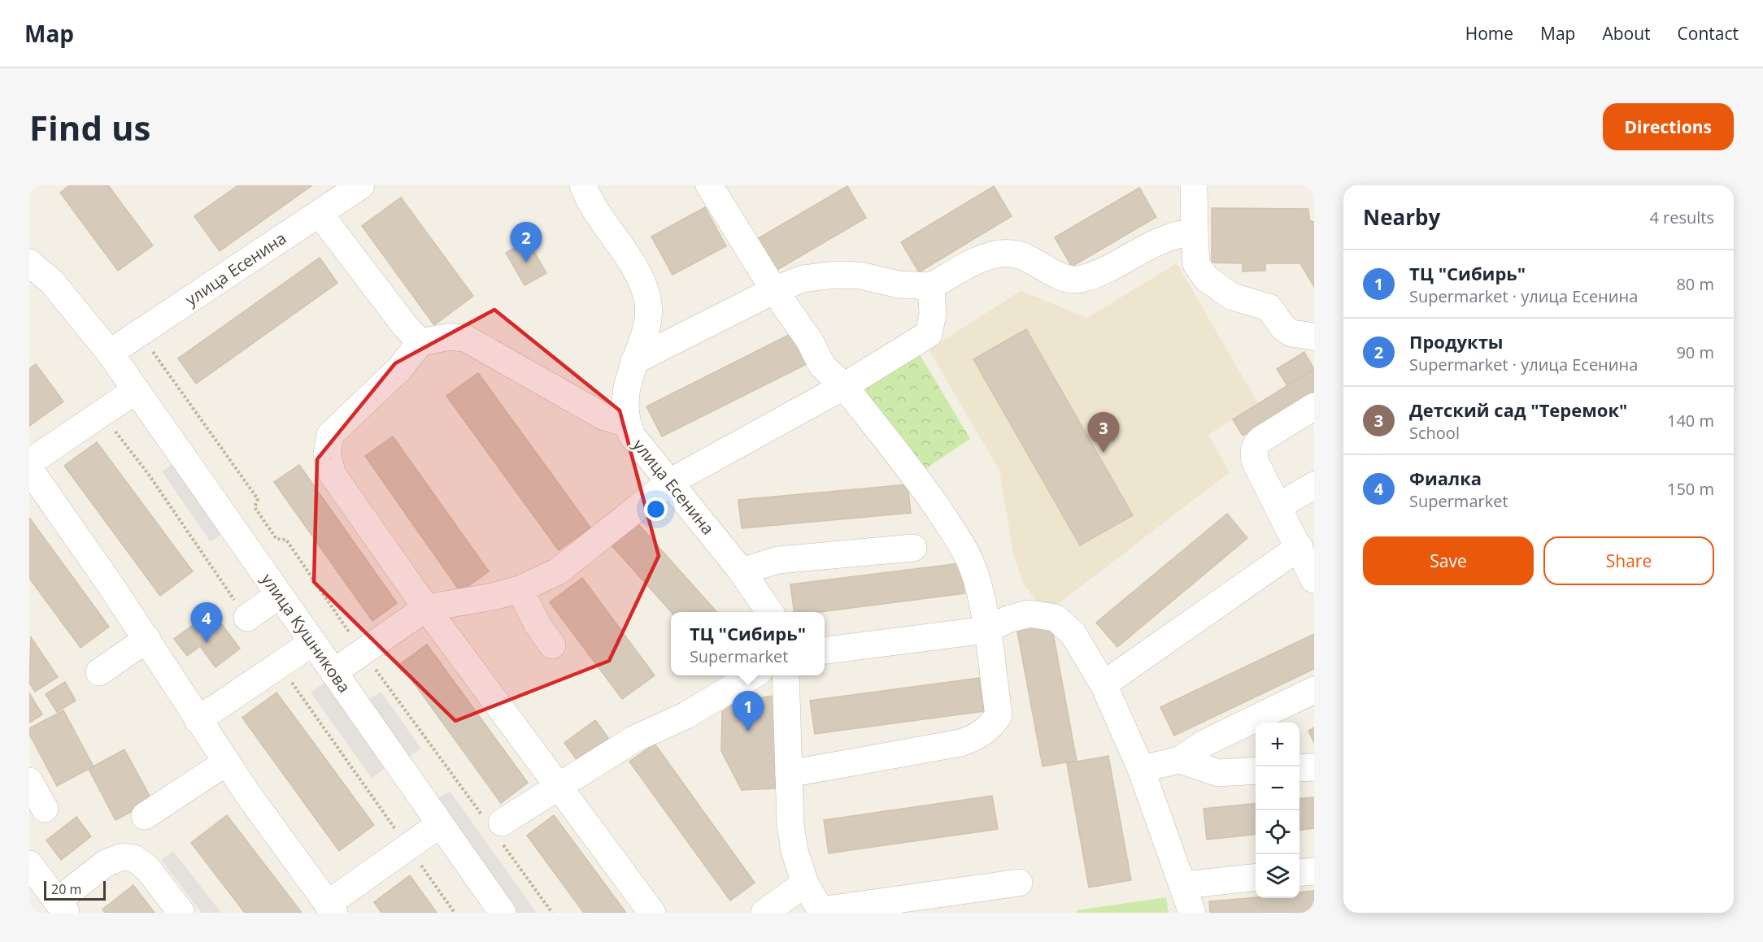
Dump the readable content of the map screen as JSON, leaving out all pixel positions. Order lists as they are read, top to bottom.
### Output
{
  "streets": {
    "street": ["улица Есенина", "улица Кушникова"]
  },
  "crossings": [
    ["улица Есенина", "улица Кушникова"]
  ],
  "scale_bar": "20 m",
  "page": {
    "header": "Map",
    "nav": [
      "Home",
      "Map",
      "About",
      "Contact"
    ],
    "buttons": [
      "Directions",
      ["Save", "Share"]
    ],
    "title": "Find us",
    "heading": ["Nearby", "4 results"],
    "pins": [
      "2",
      "3",
      "4",
      "1"
    ],
    "list": [
      {
        "mark": "1",
        "name": "ТЦ \"Сибирь\"",
        "note": "Supermarket · улица Есенина",
        "value": "80 m"
      },
      {
        "mark": "2",
        "name": "Продукты",
        "note": "Supermarket · улица Есенина",
        "value": "90 m"
      },
      {
        "mark": "3",
        "name": "Детский сад \"Теремок\"",
        "note": "School",
        "value": "140 m"
      },
      {
        "mark": "4",
        "name": "Фиалка",
        "note": "Supermarket",
        "value": "150 m"
      }
    ],
    "popup": ["ТЦ \"Сибирь\"", "Supermarket"],
    "map_buttons": ["+", "−"],
    "scale": "20 m"
  }
}
